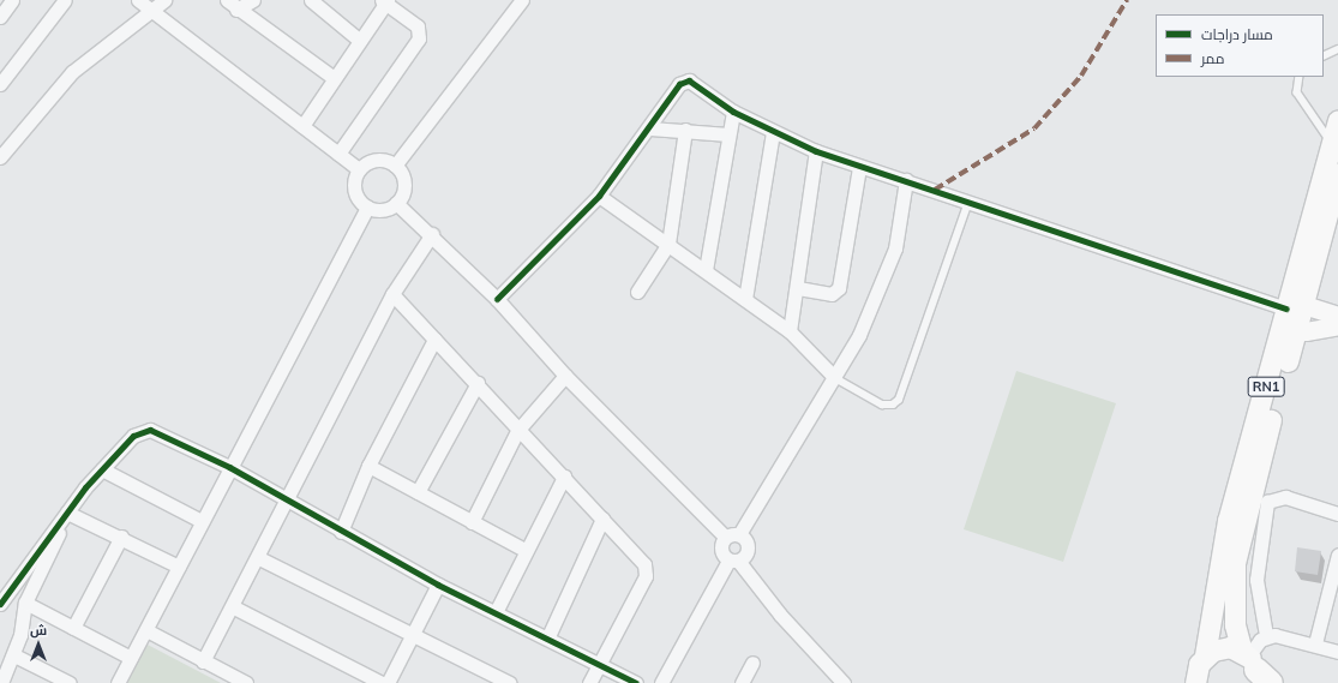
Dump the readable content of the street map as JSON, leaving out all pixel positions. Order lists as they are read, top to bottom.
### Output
{
  "streets": {
    "main road": ["RN1"]
  },
  "legend": ["مسار دراجات", "ممر"],
  "north": "top"
}
